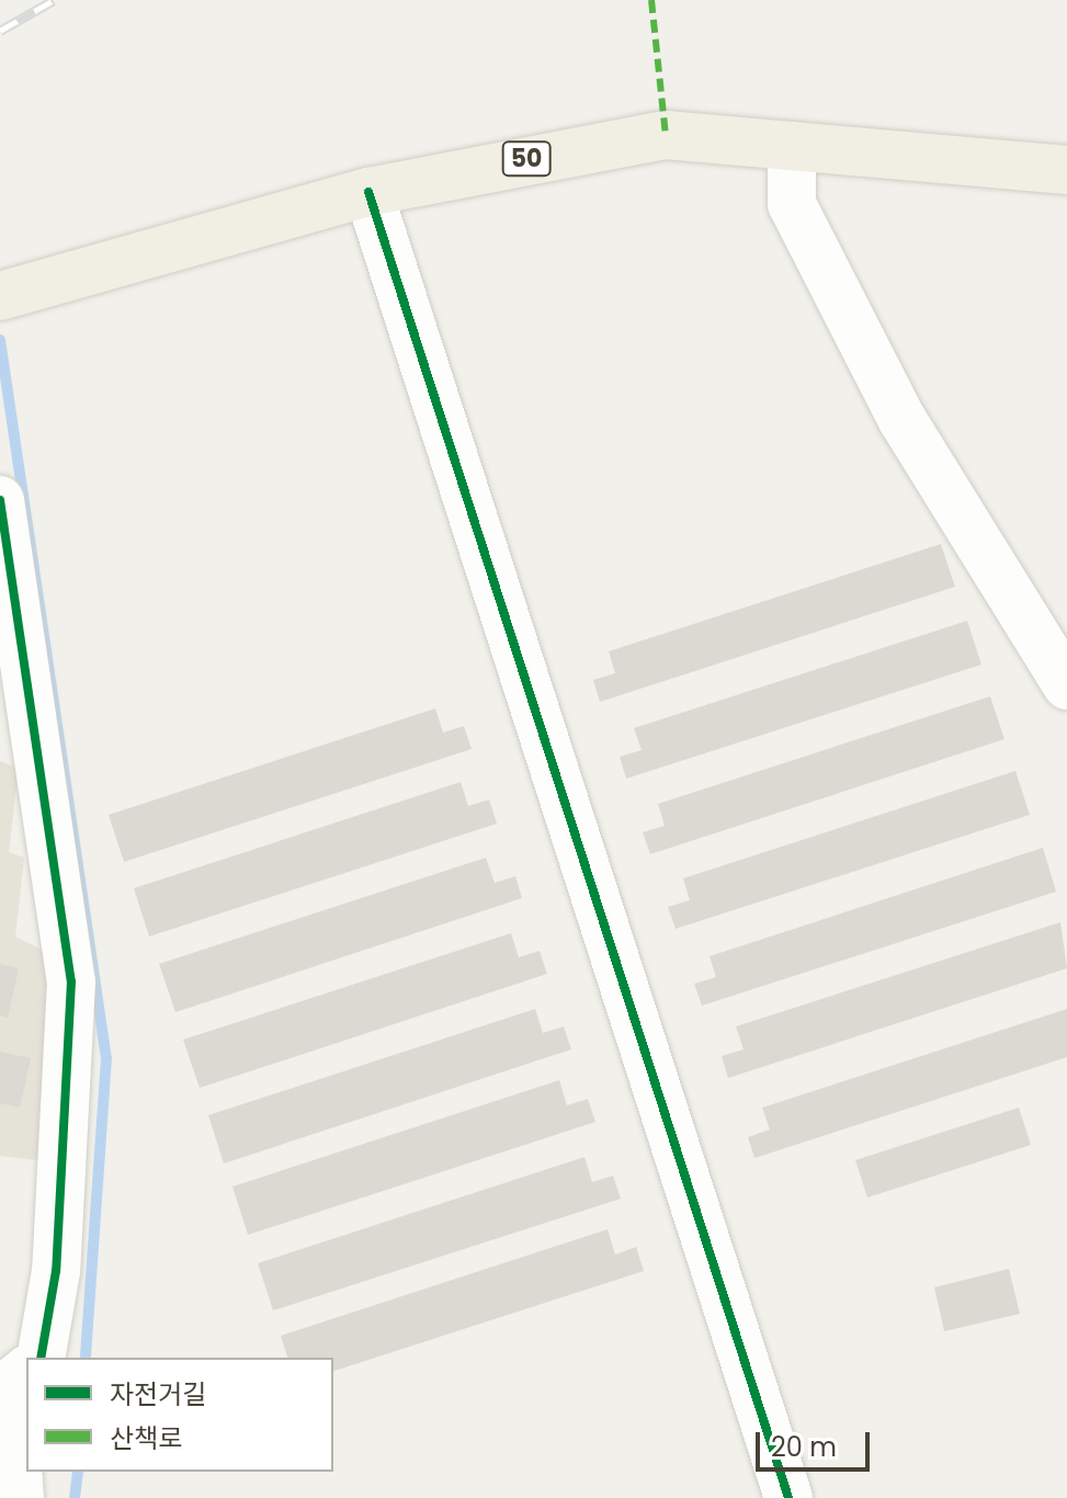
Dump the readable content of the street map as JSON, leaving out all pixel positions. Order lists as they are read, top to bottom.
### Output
{
  "streets": {
    "main road": ["50"]
  },
  "legend": ["자전거길", "산책로"],
  "scale_bar": "20 m"
}
